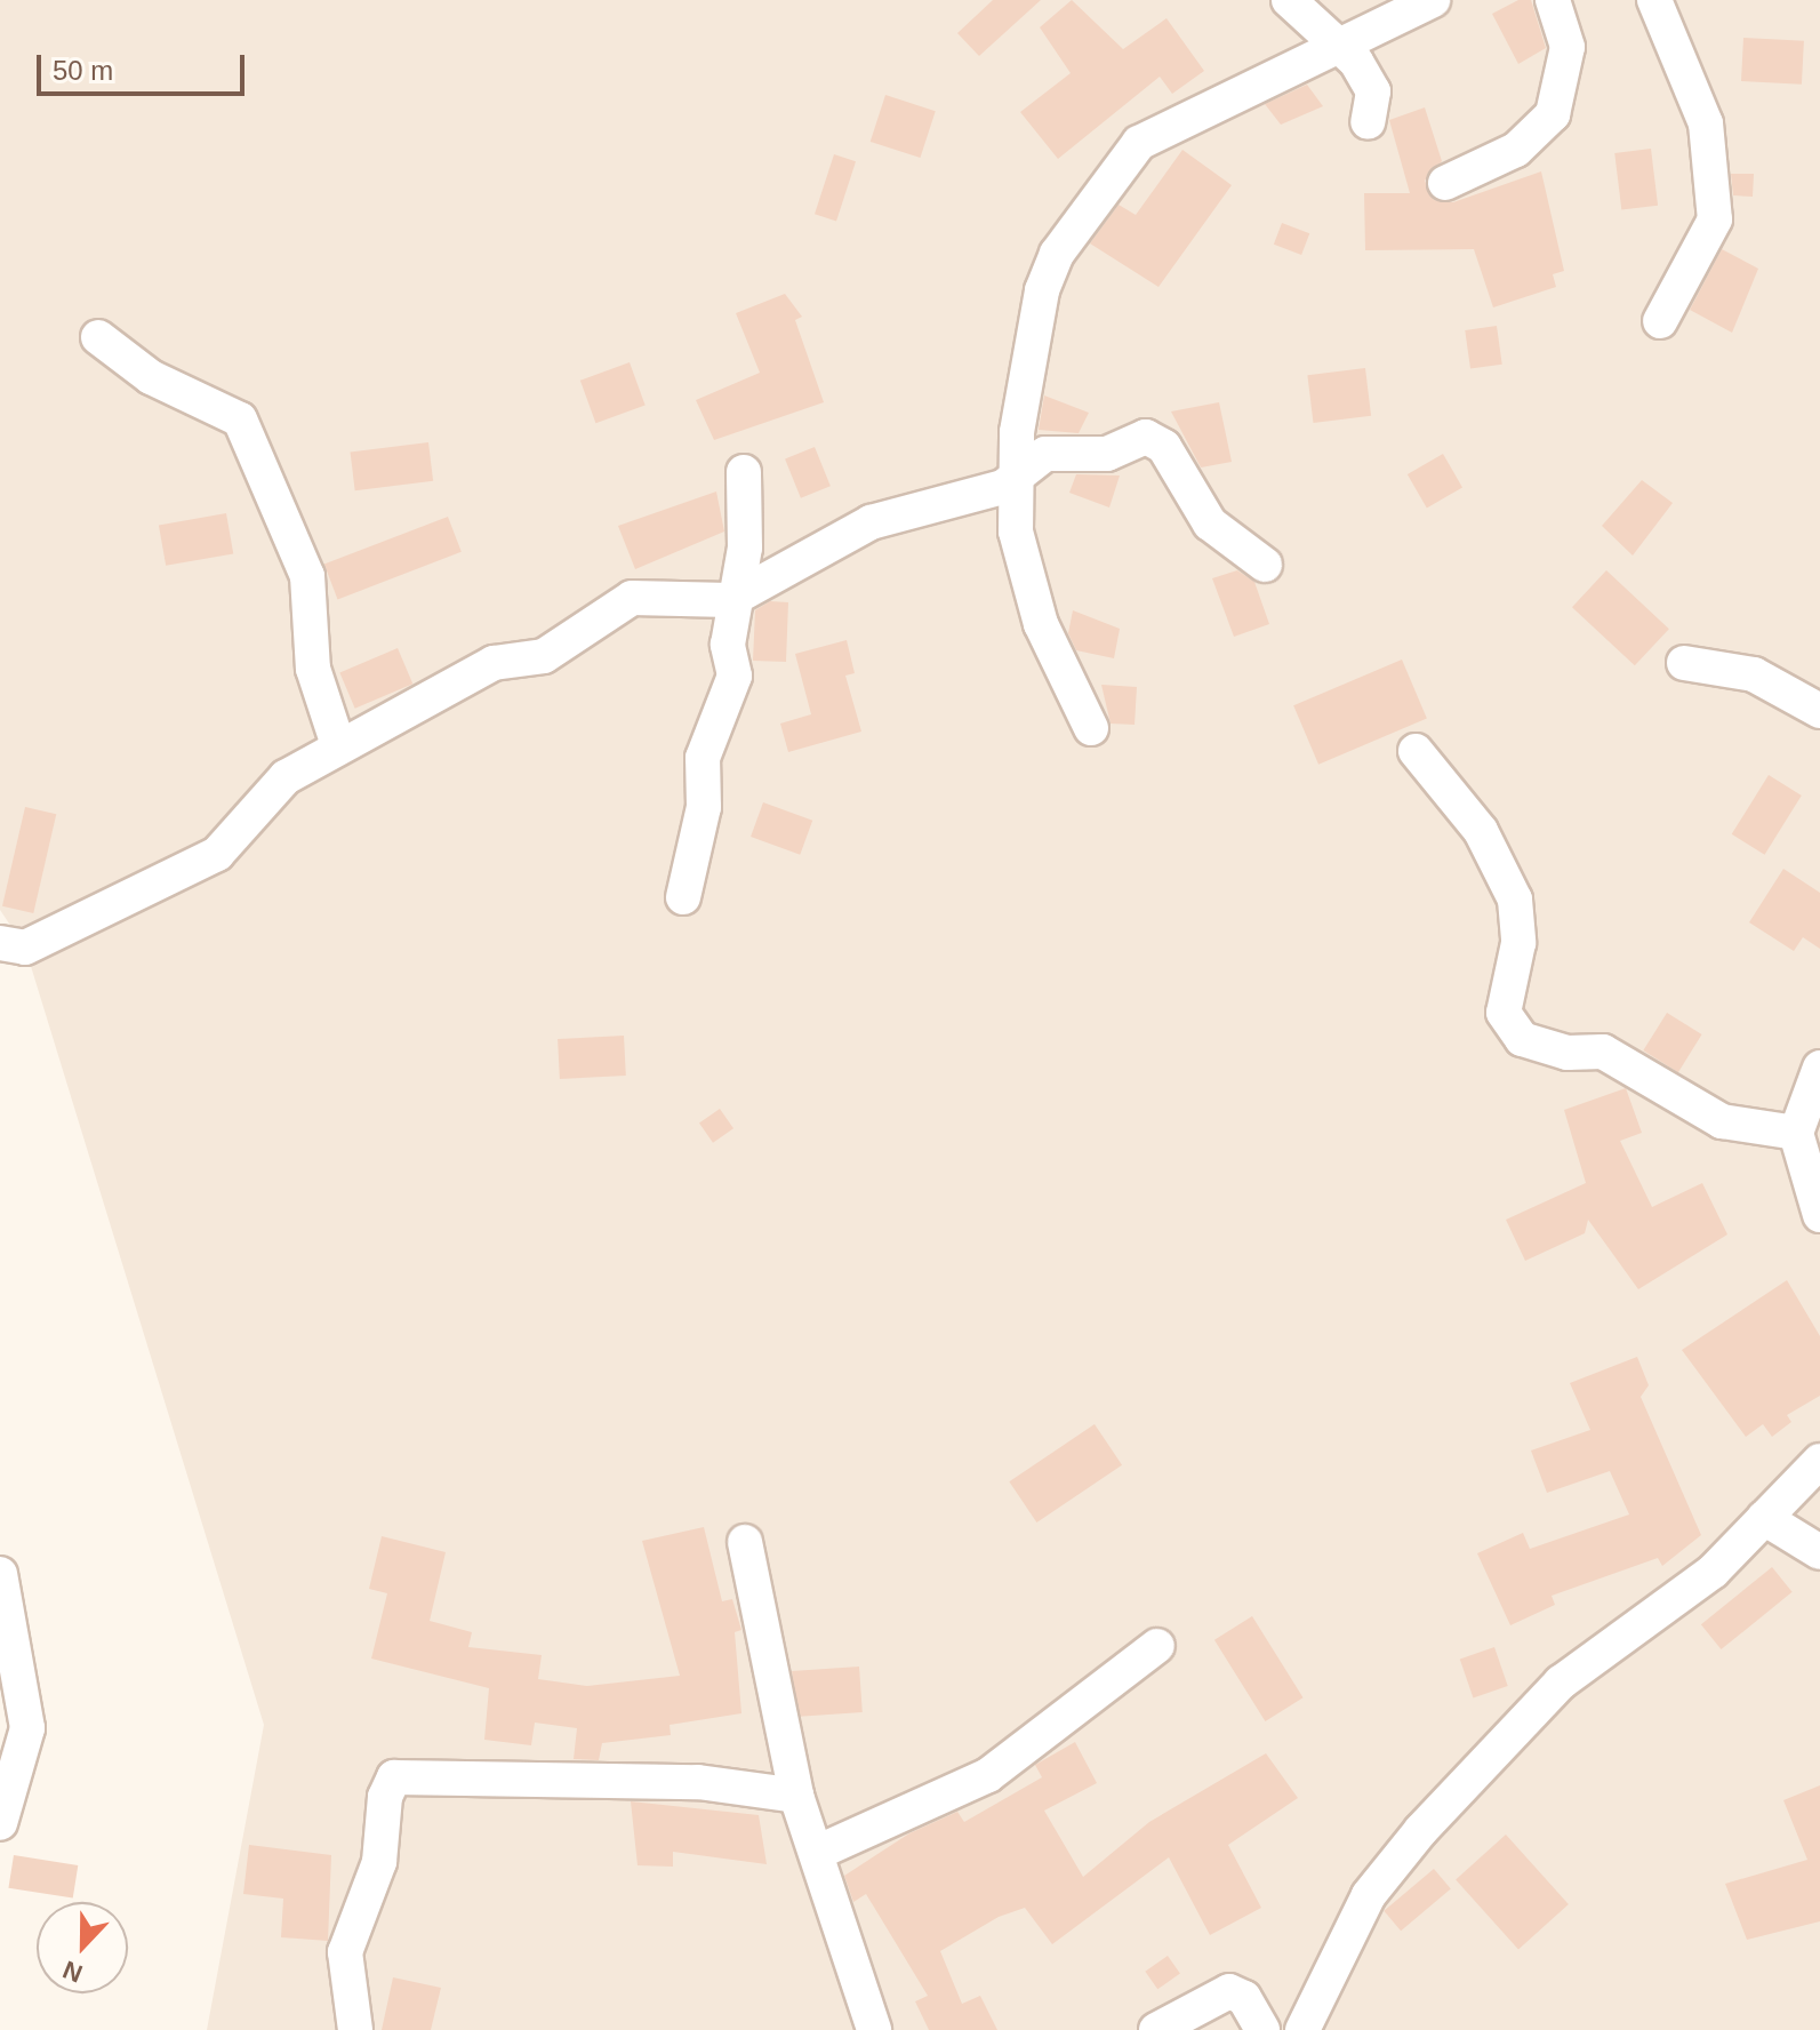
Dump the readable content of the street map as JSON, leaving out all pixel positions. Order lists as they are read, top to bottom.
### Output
{
  "scale_bar": "50 m",
  "north": "bottom"
}
